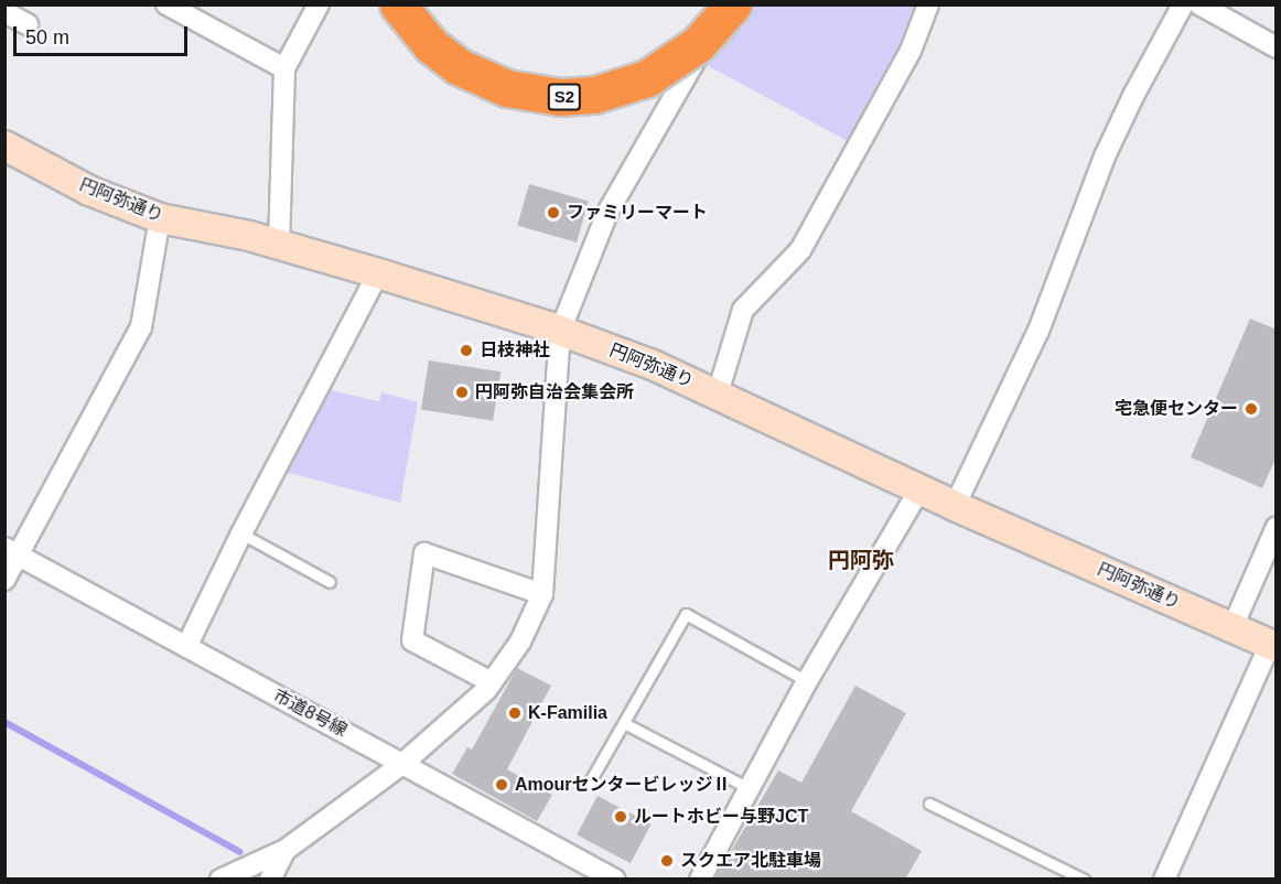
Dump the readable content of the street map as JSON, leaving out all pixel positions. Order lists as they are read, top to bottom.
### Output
{
  "streets": {
    "highway": ["S2"],
    "street": ["円阿弥通り", "市道8号線"]
  },
  "districts": ["円阿弥"],
  "places": [
    "ファミリーマート",
    "日枝神社",
    "円阿弥自治会集会所",
    "宅急便センター",
    "K-Familia",
    "AmourセンタービレッジⅡ",
    "ルートホビー与野JCT",
    "スクエア北駐車場"
  ],
  "scale_bar": "50 m"
}
